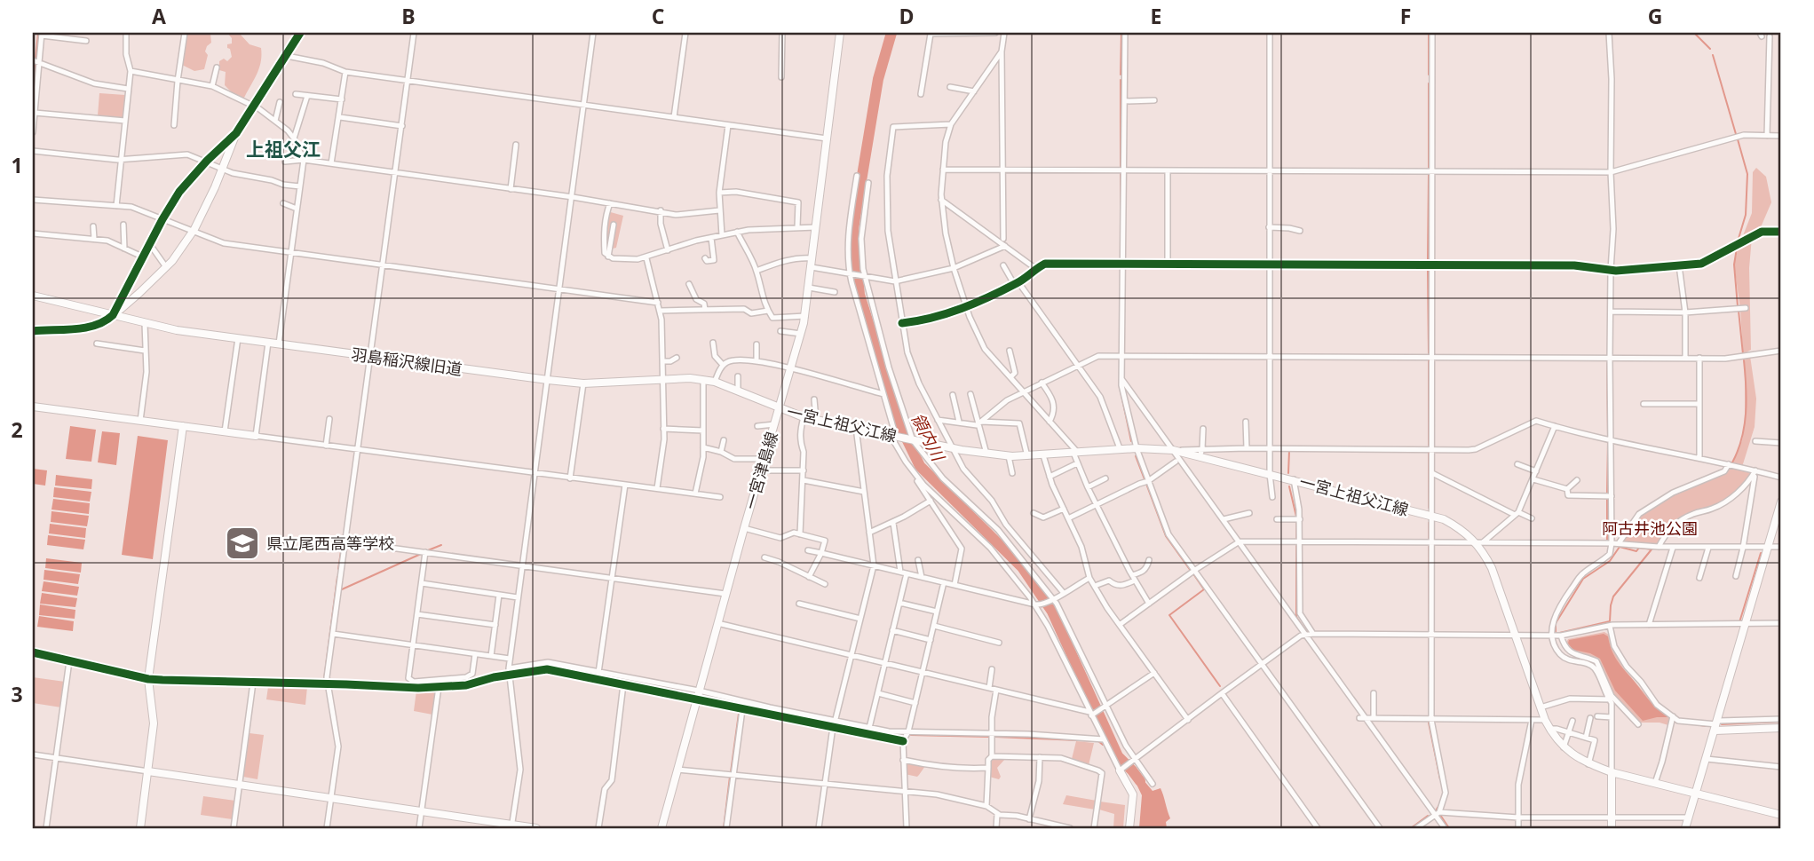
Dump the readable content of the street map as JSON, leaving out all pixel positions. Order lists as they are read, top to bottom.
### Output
{
  "streets": {
    "street": ["羽島稲沢線旧道", "一宮上祖父江線", "一宮津島線"]
  },
  "crossings": [
    ["羽島稲沢線旧道", "一宮上祖父江線"],
    ["羽島稲沢線旧道", "一宮津島線"],
    ["一宮上祖父江線", "一宮津島線"]
  ],
  "districts": ["上祖父江"],
  "water": ["領内川"],
  "parks": ["阿古井池公園"],
  "places": {
    "school or university": ["県立尾西高等学校"]
  },
  "grid": {
    "columns": [
      "A",
      "B",
      "C",
      "D",
      "E",
      "F",
      "G"
    ],
    "rows": ["1", "2", "3"]
  }
}
